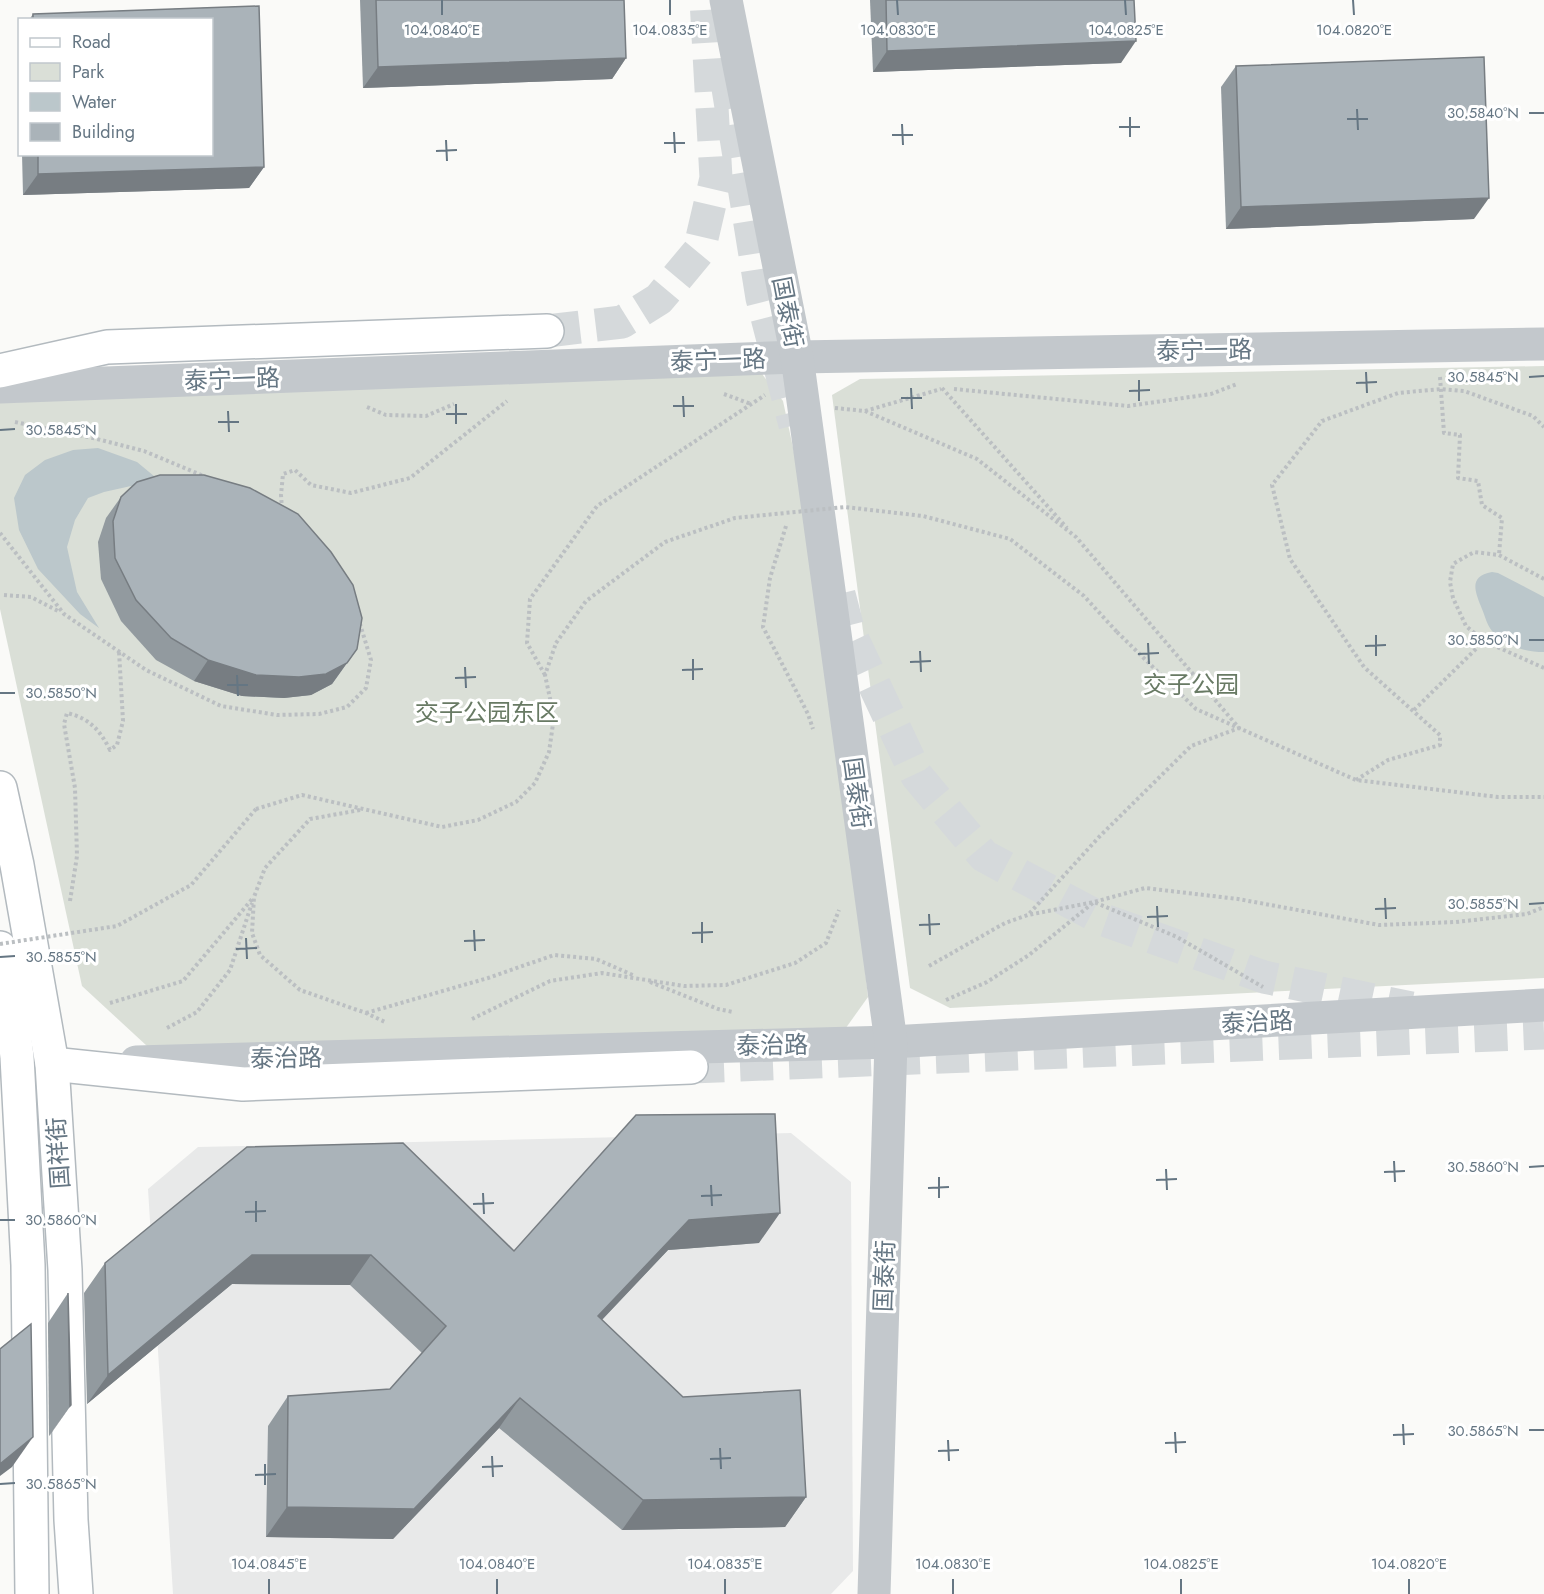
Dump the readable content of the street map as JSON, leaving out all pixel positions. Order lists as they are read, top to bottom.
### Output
{
  "streets": {
    "main road": ["国祥街"],
    "street": ["国泰街", "泰宁一路", "泰治路"]
  },
  "crossings": [
    ["国泰街", "泰宁一路"],
    ["国泰街", "泰治路"],
    ["泰治路", "国祥街"]
  ],
  "parks": ["交子公园", "交子公园东区"],
  "legend": [
    "Road",
    "Park",
    "Water",
    "Building"
  ],
  "coordinates": [
    "104.0840°E",
    "104.0835°E",
    "104.0830°E",
    "104.0825°E",
    "104.0820°E",
    "30.5840°N",
    "30.5845°N",
    "30.5850°N",
    "30.5855°N",
    "30.5860°N",
    "30.5865°N",
    "104.0845°E"
  ]
}
